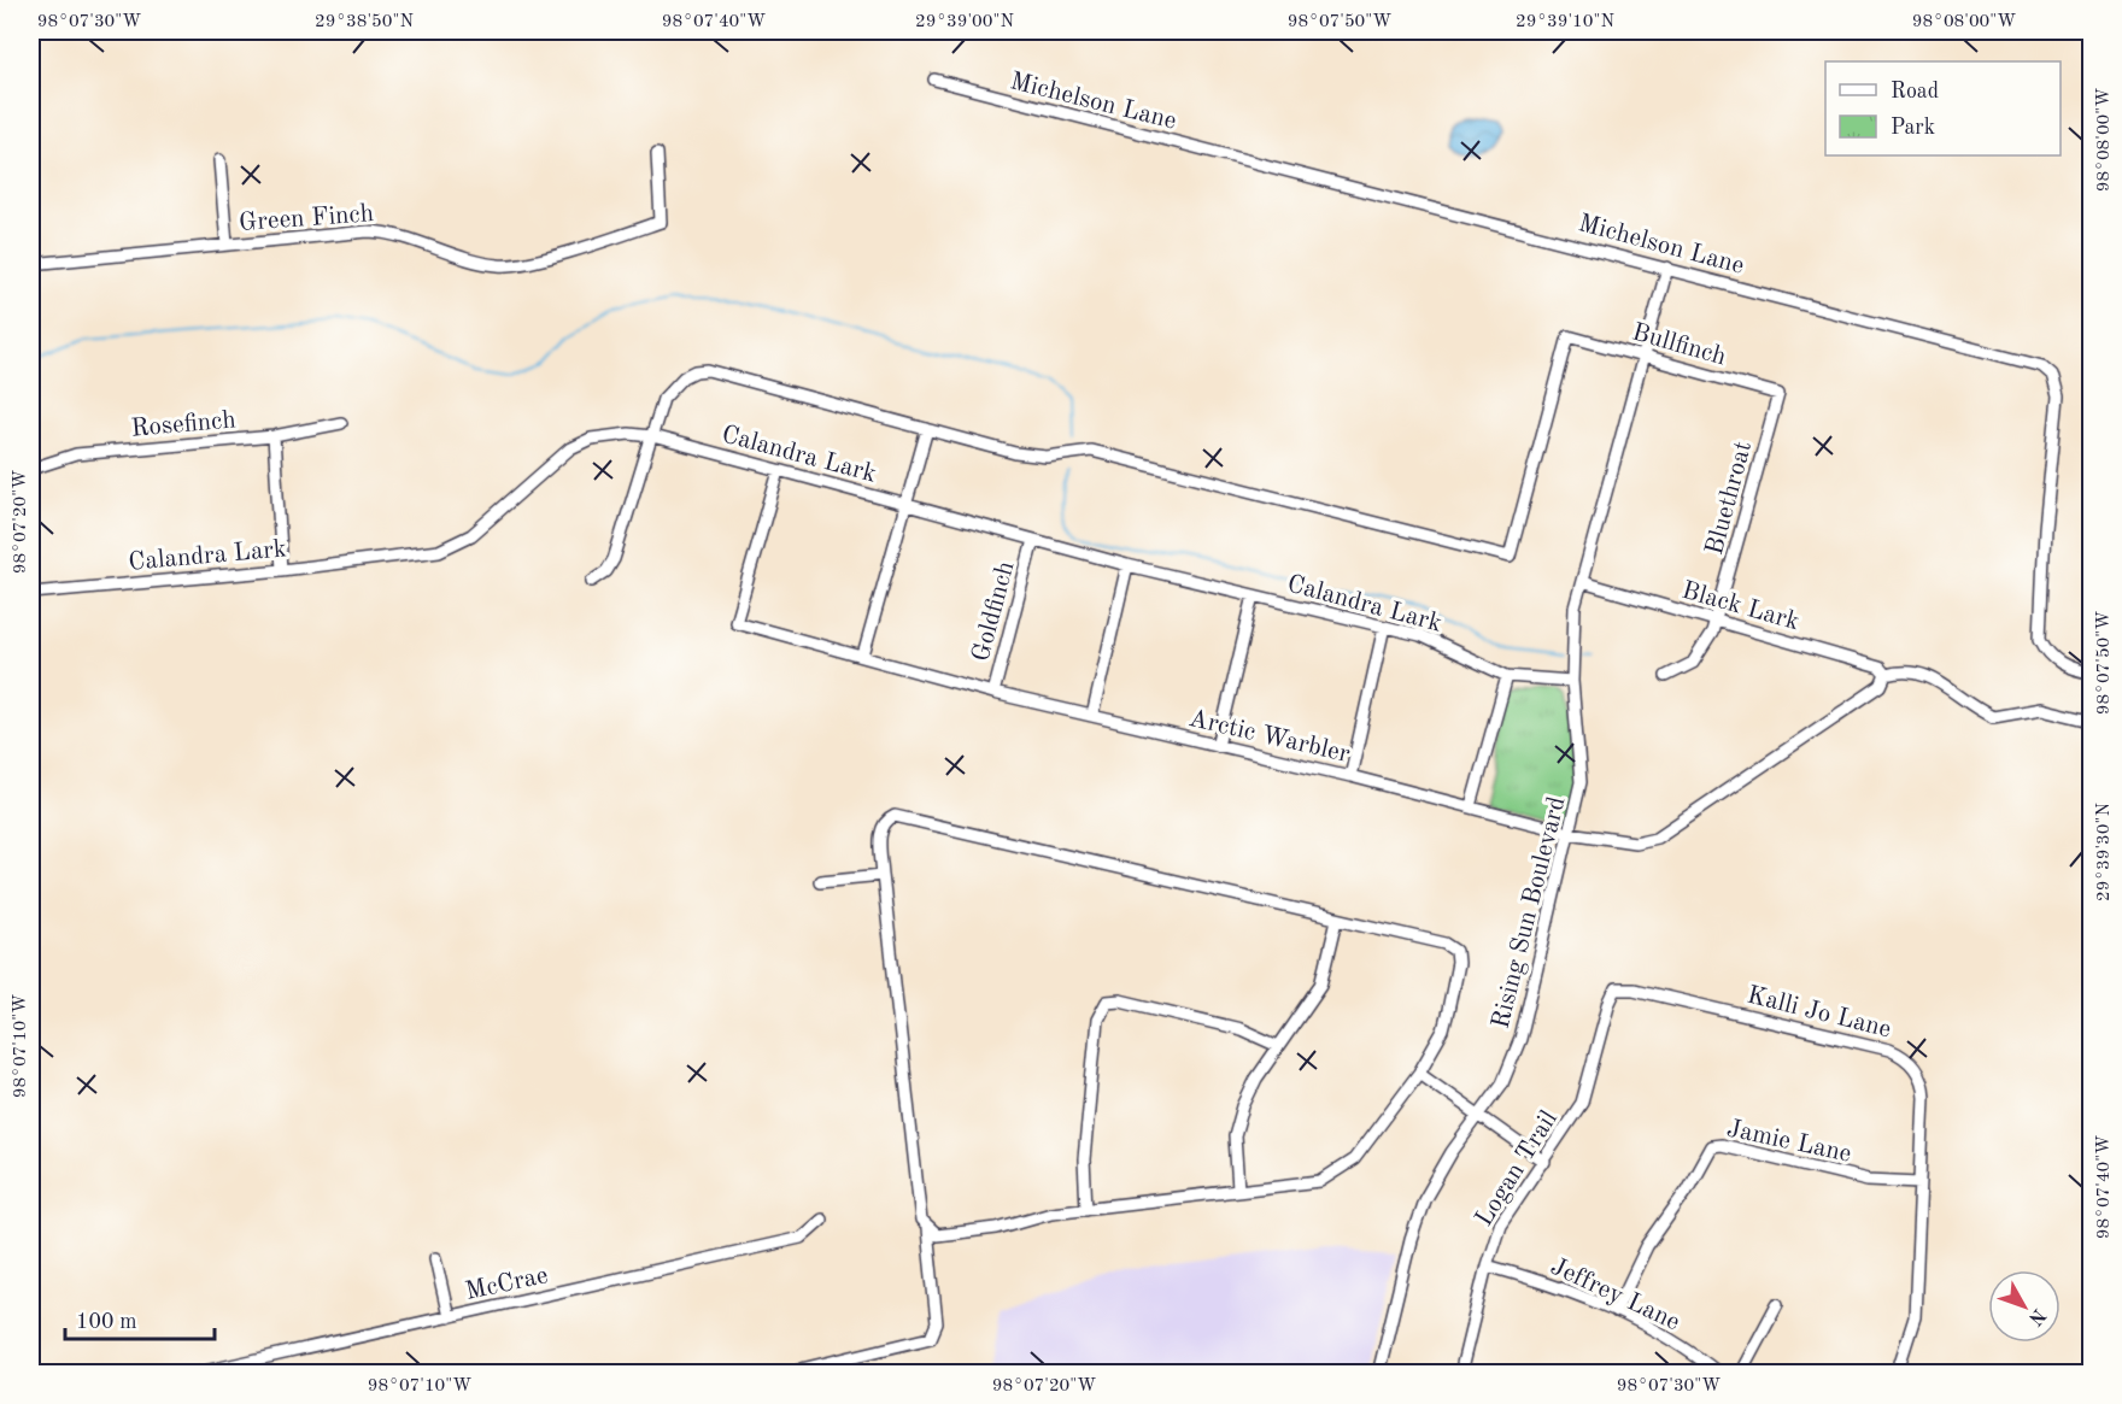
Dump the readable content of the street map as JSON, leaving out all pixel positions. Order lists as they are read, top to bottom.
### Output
{
  "streets": {
    "street": [
      "Michelson Lane",
      "Green Finch",
      "Bullfinch",
      "Rosefinch",
      "Calandra Lark",
      "Bluethroat",
      "Black Lark",
      "Goldfinch",
      "Arctic Warbler",
      "Rising Sun Boulevard",
      "Kalli Jo Lane",
      "Jamie Lane",
      "Logan Trail",
      "McCrae",
      "Jeffrey Lane"
    ]
  },
  "crossings": [
    ["Michelson Lane", "Rising Sun Boulevard"],
    ["Bullfinch", "Bluethroat"],
    ["Bullfinch", "Rising Sun Boulevard"],
    ["Calandra Lark", "Goldfinch"],
    ["Calandra Lark", "Arctic Warbler"],
    ["Calandra Lark", "Rising Sun Boulevard"],
    ["Bluethroat", "Black Lark"],
    ["Black Lark", "Arctic Warbler"],
    ["Black Lark", "Rising Sun Boulevard"],
    ["Goldfinch", "Arctic Warbler"],
    ["Arctic Warbler", "Rising Sun Boulevard"],
    ["Kalli Jo Lane", "Jamie Lane"],
    ["Kalli Jo Lane", "Logan Trail"],
    ["Jamie Lane", "Jeffrey Lane"],
    ["Logan Trail", "Jeffrey Lane"]
  ],
  "legend": ["Road", "Park"],
  "scale_bar": "100 m",
  "north": "bottom right",
  "coordinates": [
    "98°07'30\"W",
    "29°38'50\"N",
    "98°07'40\"W",
    "29°39'00\"N",
    "98°07'50\"W",
    "29°39'10\"N",
    "98°08'00\"W",
    "98°07'20\"W",
    "29°39'30\"N",
    "98°07'10\"W"
  ]
}
